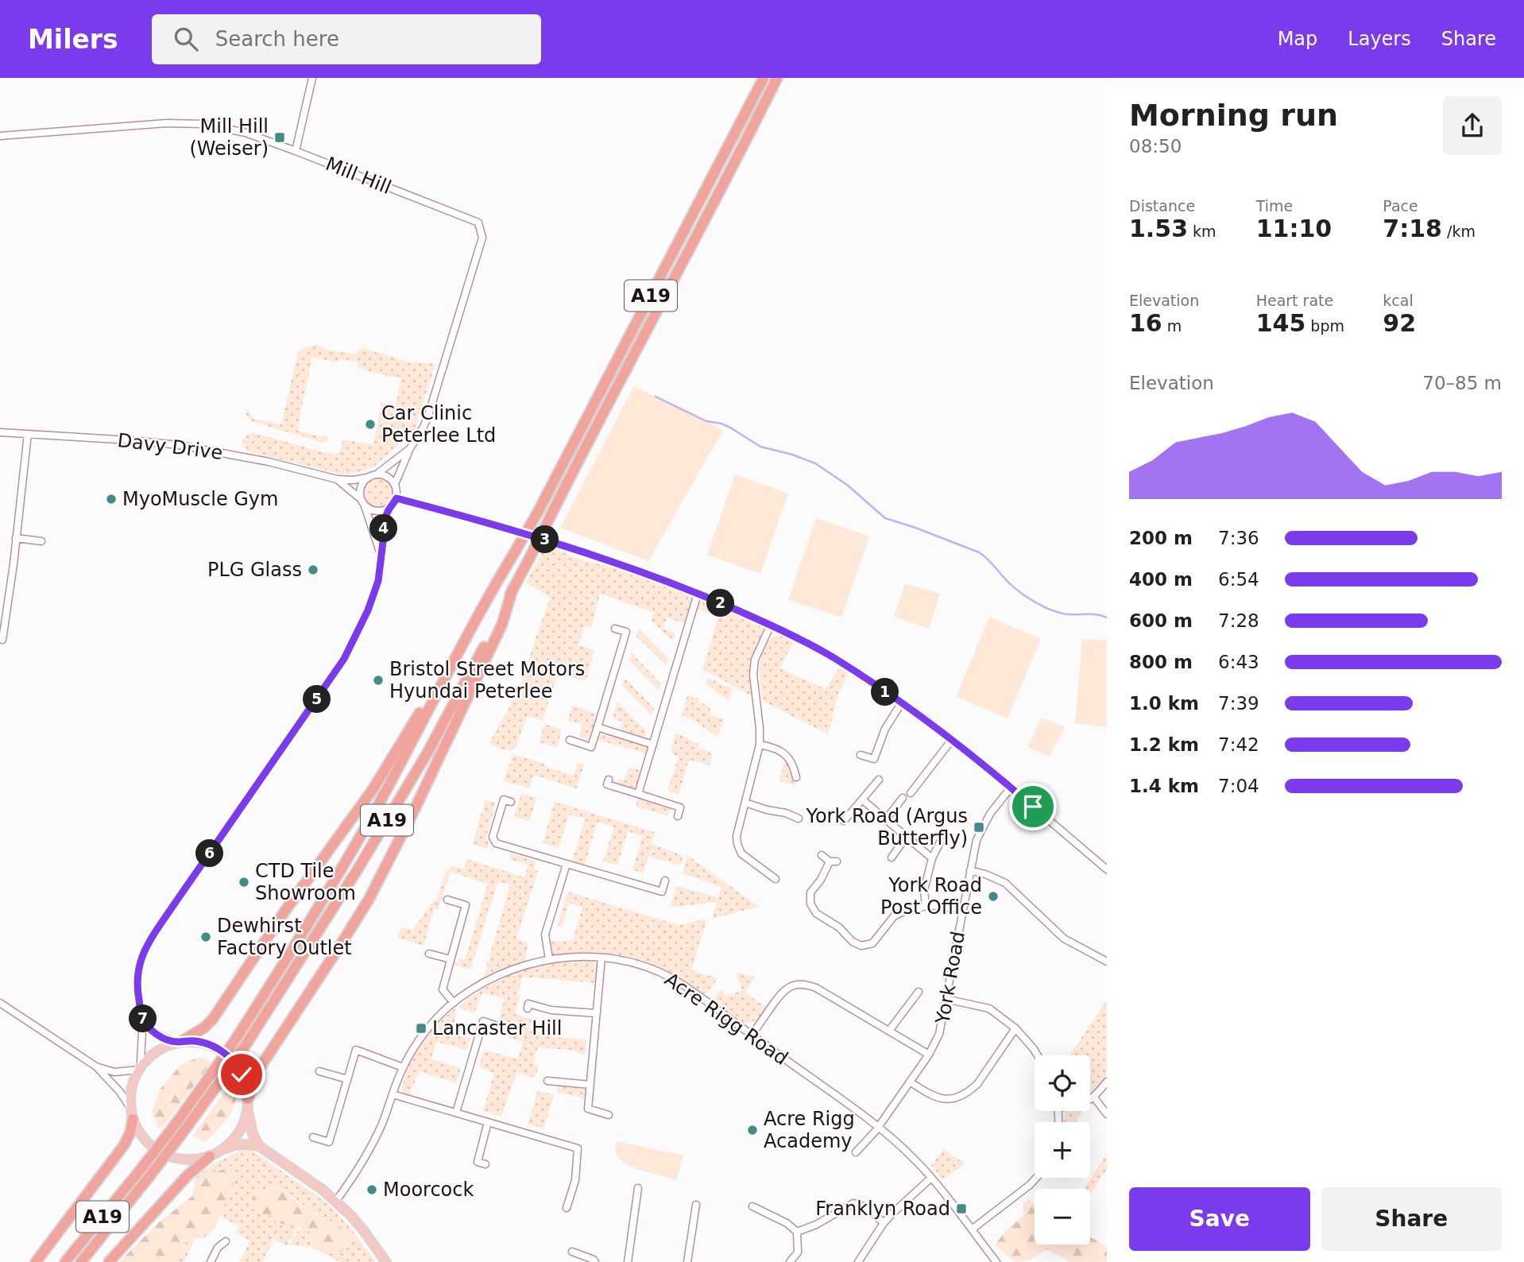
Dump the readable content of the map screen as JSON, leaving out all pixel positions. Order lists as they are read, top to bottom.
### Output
{
  "streets": {
    "highway": ["A19"],
    "street": [
      "Mill Hill",
      "Davy Drive",
      "York Road",
      "Acre Rigg Road"
    ]
  },
  "crossings": [
    ["Mill Hill", "Davy Drive"],
    ["York Road", "Acre Rigg Road"]
  ],
  "places": {
    "transit": [
      "Mill Hill (Weiser)",
      "York Road (Argus Butterfly)",
      "Lancaster Hill",
      "Franklyn Road"
    ],
    "other": [
      "Car Clinic Peterlee Ltd",
      "MyoMuscle Gym",
      "PLG Glass",
      "Bristol Street Motors Hyundai Peterlee",
      "CTD Tile Showroom",
      "York Road Post Office",
      "Dewhirst Factory Outlet",
      "Acre Rigg Academy",
      "Moorcock"
    ]
  },
  "page": {
    "header": "Milers",
    "search": "Search here",
    "nav": ["Map", "Layers", "Share"],
    "heading": ["Morning run", "08:50"],
    "stats": [
      ["Distance", "1.53 km"],
      ["Time", "11:10"],
      ["Pace", "7:18 /km"],
      ["Elevation", "16 m"],
      ["Heart rate", "145 bpm"],
      ["kcal", "92"]
    ],
    "chart": ["Elevation", "70–85 m"],
    "pins": [
      "4",
      "3",
      "2",
      "1",
      "5",
      "6",
      "7"
    ],
    "list": [
      {
        "name": "200 m",
        "note": "7:36"
      },
      {
        "name": "400 m",
        "note": "6:54"
      },
      {
        "name": "600 m",
        "note": "7:28"
      },
      {
        "name": "800 m",
        "note": "6:43"
      },
      {
        "name": "1.0 km",
        "note": "7:39"
      },
      {
        "name": "1.2 km",
        "note": "7:42"
      },
      {
        "name": "1.4 km",
        "note": "7:04"
      }
    ],
    "map_buttons": ["+", "−"],
    "buttons": ["Save", "Share"]
  }
}
